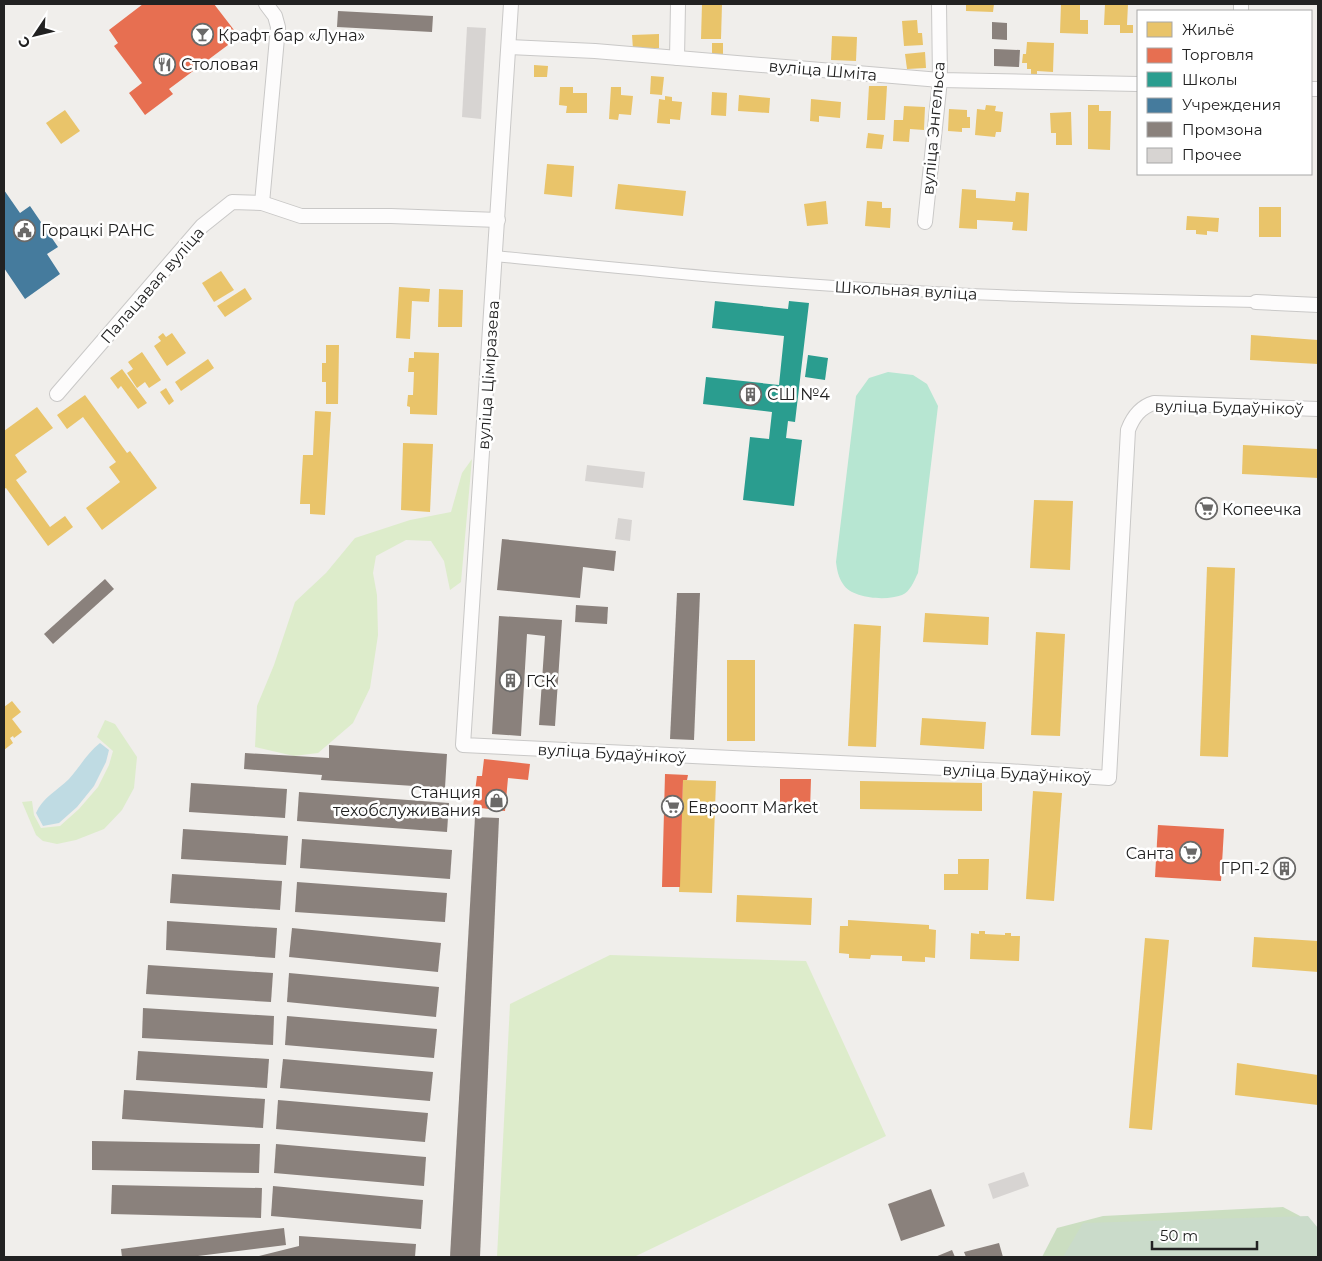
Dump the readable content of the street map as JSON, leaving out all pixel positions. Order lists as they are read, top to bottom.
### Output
{
  "streets": {
    "street": [
      "вуліца Шміта",
      "вуліца Энгельса",
      "Палацавая вуліца",
      "Школьная вуліца",
      "вуліца Ціміразева",
      "вуліца Будаўнікоў"
    ]
  },
  "crossings": [
    ["вуліца Шміта", "вуліца Энгельса"],
    ["вуліца Шміта", "вуліца Ціміразева"],
    ["Палацавая вуліца", "вуліца Ціміразева"],
    ["Школьная вуліца", "вуліца Ціміразева"],
    ["вуліца Ціміразева", "вуліца Будаўнікоў"]
  ],
  "places": {
    "bar": ["Крафт бар «Луна»"],
    "restaurant": ["Столовая"],
    "public building": ["Горацкі РАНС"],
    "building": ["СШ №4", "ГСК", "ГРП-2"],
    "supermarket": ["Копеечка", "Евроопт Market", "Санта"],
    "shop": ["Станция техобслуживания"]
  },
  "legend": [
    "Жильё",
    "Торговля",
    "Школы",
    "Учреждения",
    "Промзона",
    "Прочее"
  ],
  "scale_bar": "50 m",
  "north": "bottom left"
}
